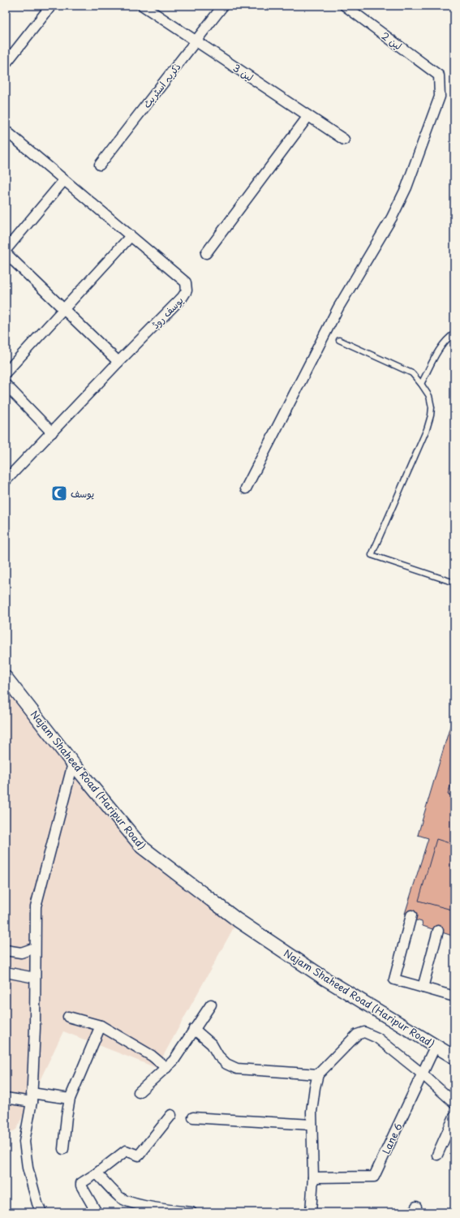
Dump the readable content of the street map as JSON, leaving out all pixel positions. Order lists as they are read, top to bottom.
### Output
{
  "streets": {
    "main road": ["Najam Shaheed Road (Haripur Road)"],
    "street": [
      "لین 2",
      "لین 3",
      "ذکریہ اسٹریٹ",
      "یوسف روڈ",
      "Lane 6"
    ]
  },
  "crossings": [
    ["لین 3", "ذکریہ اسٹریٹ"],
    ["Najam Shaheed Road (Haripur Road)", "Lane 6"]
  ],
  "places": {
    "mosque": ["یوسف"]
  }
}
